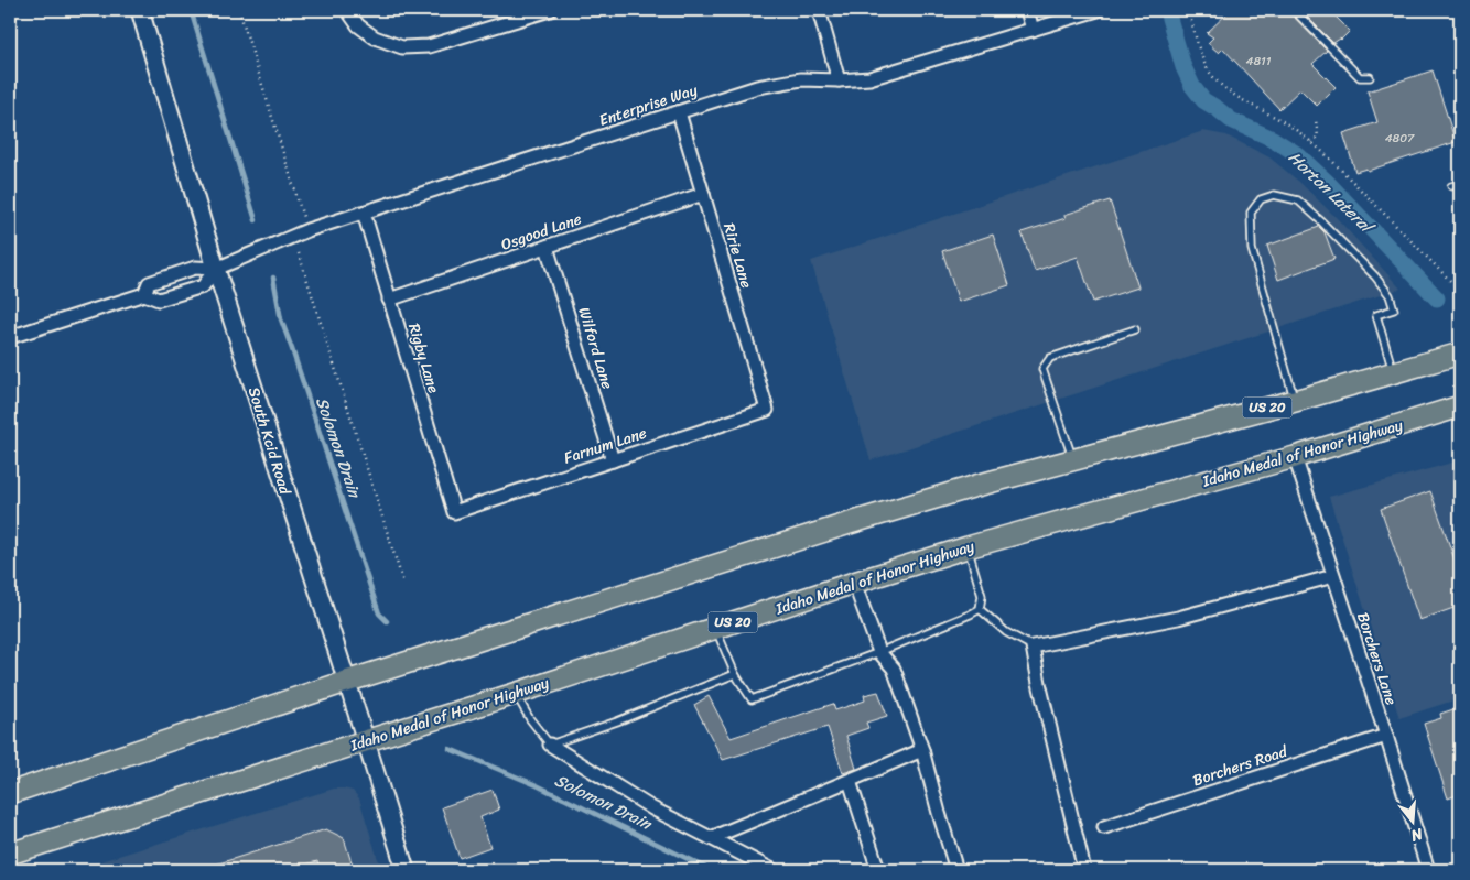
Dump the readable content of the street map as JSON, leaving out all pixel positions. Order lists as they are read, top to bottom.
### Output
{
  "streets": {
    "main road": ["US 20", "Idaho Medal of Honor Highway"],
    "street": [
      "Enterprise Way",
      "Osgood Lane",
      "Ririe Lane",
      "Wilford Lane",
      "Rigby Lane",
      "South Kcid Road",
      "Farnum Lane",
      "Borchers Lane",
      "Borchers Road"
    ]
  },
  "crossings": [
    ["Enterprise Way", "Ririe Lane"],
    ["Enterprise Way", "Rigby Lane"],
    ["Enterprise Way", "South Kcid Road"],
    ["Osgood Lane", "Ririe Lane"],
    ["Osgood Lane", "Wilford Lane"],
    ["Osgood Lane", "Rigby Lane"],
    ["Ririe Lane", "Farnum Lane"],
    ["Wilford Lane", "Farnum Lane"],
    ["Rigby Lane", "Farnum Lane"],
    ["South Kcid Road", "Idaho Medal of Honor Highway"],
    ["Idaho Medal of Honor Highway", "Borchers Lane"],
    ["Borchers Lane", "Borchers Road"]
  ],
  "water": ["Horton Lateral", "Solomon Drain"],
  "house_numbers": ["4811", "4807"],
  "north": "bottom"
}
